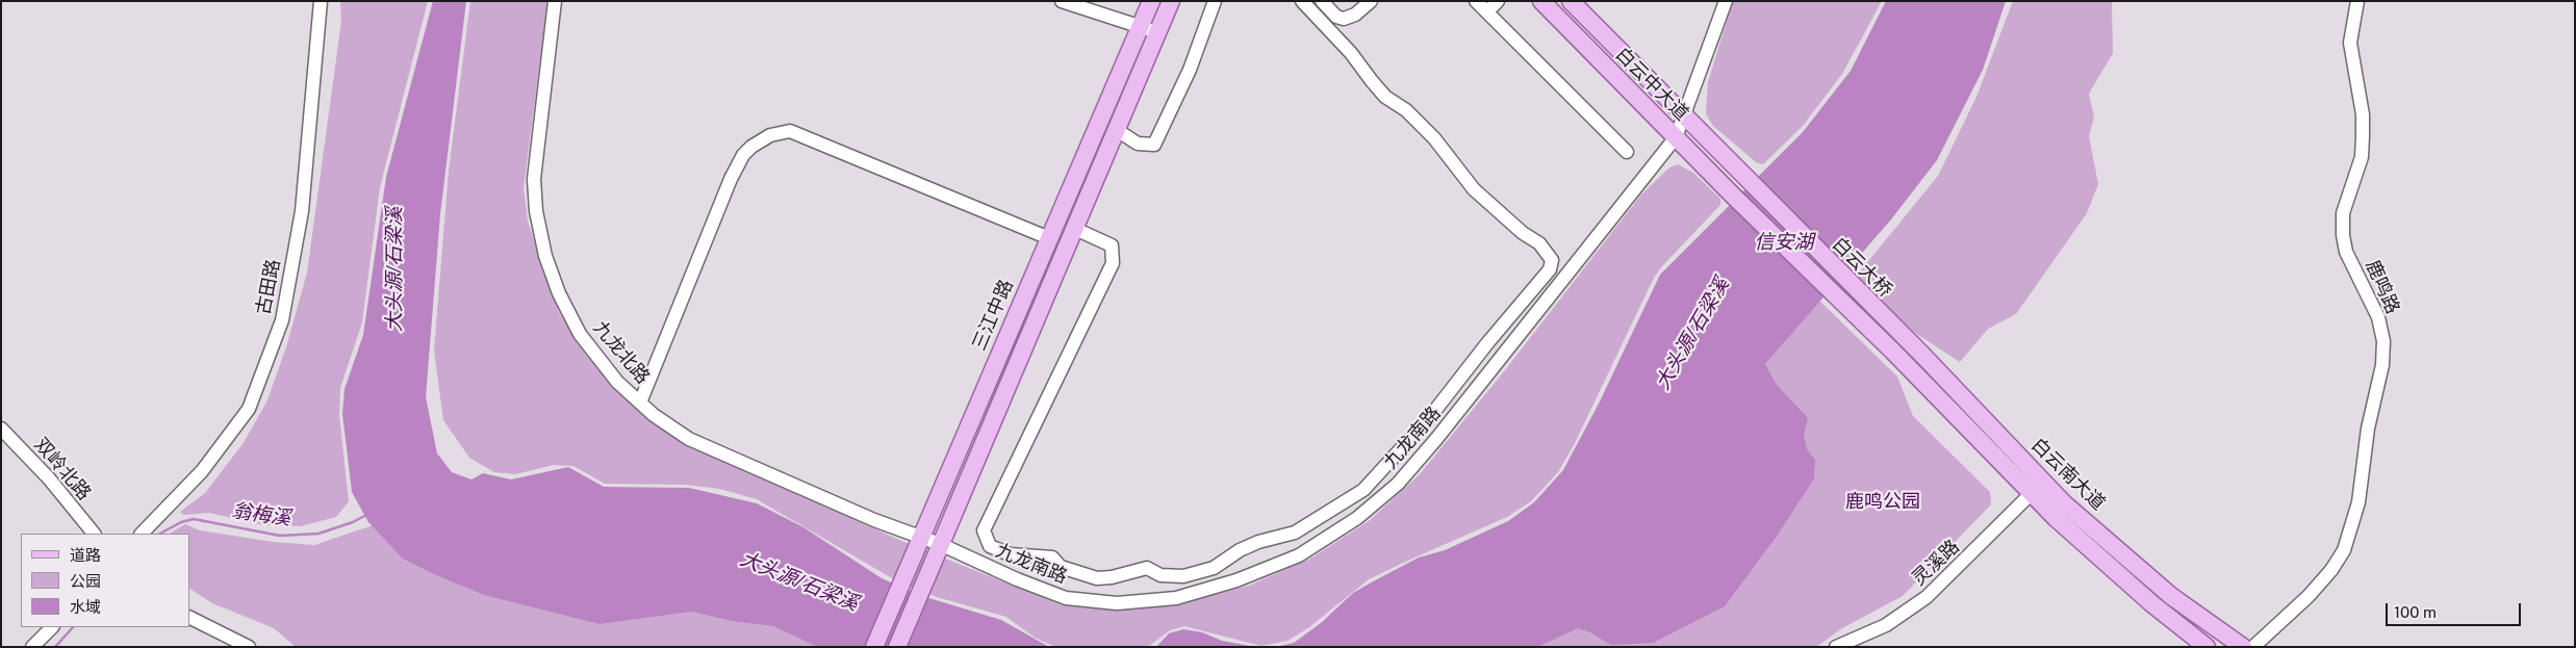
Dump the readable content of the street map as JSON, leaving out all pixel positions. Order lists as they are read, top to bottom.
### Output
{
  "streets": {
    "main road": [
      "白云中大道",
      "白云大桥",
      "三江中路",
      "白云南大道"
    ],
    "street": [
      "古田路",
      "鹿鸣路",
      "九龙北路",
      "九龙南路",
      "双岭北路",
      "灵溪路"
    ]
  },
  "crossings": [
    ["白云中大道", "白云大桥"],
    ["白云中大道", "九龙南路"],
    ["白云大桥", "白云南大道"],
    ["三江中路", "九龙北路"],
    ["九龙北路", "九龙南路"],
    ["白云南大道", "灵溪路"]
  ],
  "water": ["信安湖", "大头源/石梁溪", "翁梅溪"],
  "parks": ["鹿鸣公园"],
  "legend": ["道路", "公园", "水域"],
  "scale_bar": "100 m"
}
